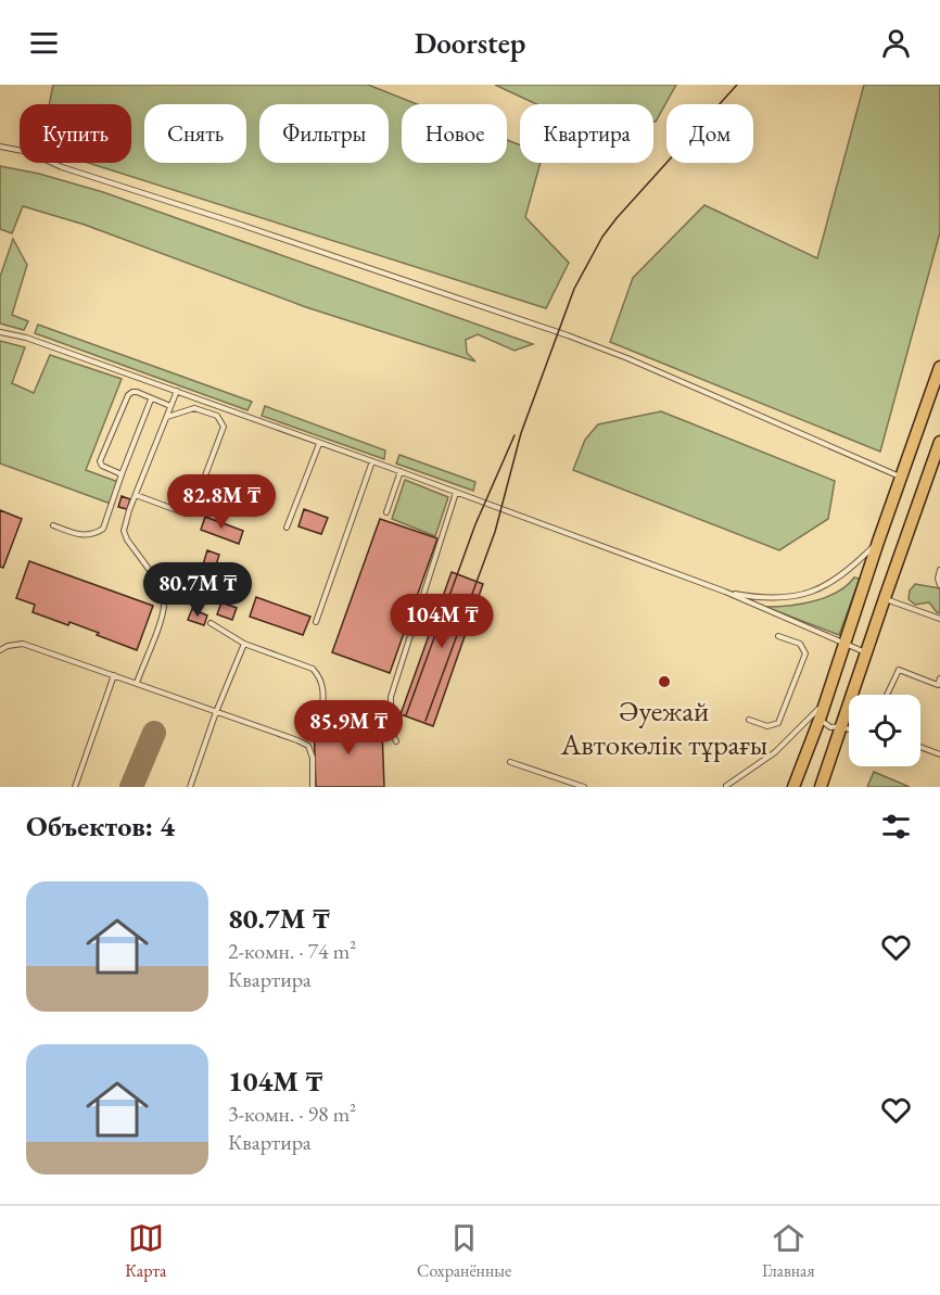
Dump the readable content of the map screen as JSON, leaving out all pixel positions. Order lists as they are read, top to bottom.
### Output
{
  "places": ["Әуежай Автокөлік тұрағы"],
  "page": {
    "header": "Doorstep",
    "chip": [
      "Купить",
      "Снять",
      "Фильтры",
      "Новое",
      "Квартира",
      "Дом"
    ],
    "price": [
      "82.8M ₸",
      "80.7M ₸",
      "104M ₸",
      "85.9M ₸"
    ],
    "heading": "Объектов: 4",
    "list": [
      {
        "name": "80.7M ₸",
        "note": "2-комн. · 74 m² · Квартира"
      },
      {
        "name": "104M ₸",
        "note": "3-комн. · 98 m² · Квартира"
      }
    ],
    "tabs": ["Карта", "Сохранённые", "Главная"]
  }
}
